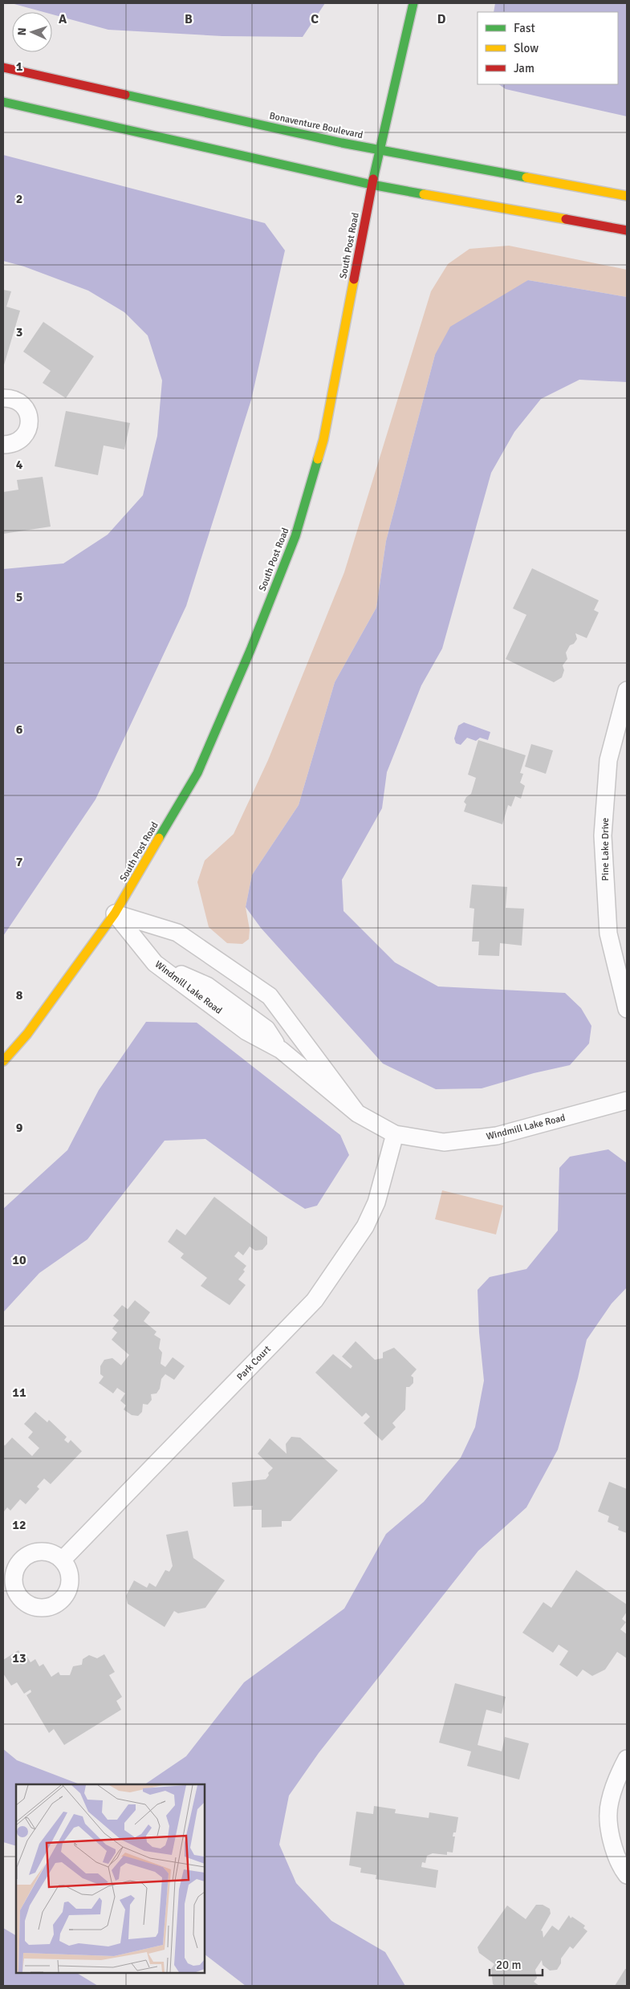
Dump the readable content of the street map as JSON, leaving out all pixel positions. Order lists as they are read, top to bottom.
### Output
{
  "streets": {
    "main road": ["Bonaventure Boulevard", "South Post Road"],
    "street": ["Pine Lake Drive", "Windmill Lake Road", "Park Court"]
  },
  "crossings": [
    ["Bonaventure Boulevard", "South Post Road"],
    ["South Post Road", "Windmill Lake Road"],
    ["Windmill Lake Road", "Park Court"]
  ],
  "legend": ["Fast", "Slow", "Jam"],
  "scale_bar": "20 m",
  "north": "left",
  "grid": {
    "columns": [
      "A",
      "B",
      "C",
      "D"
    ],
    "rows": [
      "1",
      "2",
      "3",
      "4",
      "5",
      "6",
      "7",
      "8",
      "9",
      "10",
      "11",
      "12",
      "13"
    ]
  }
}
